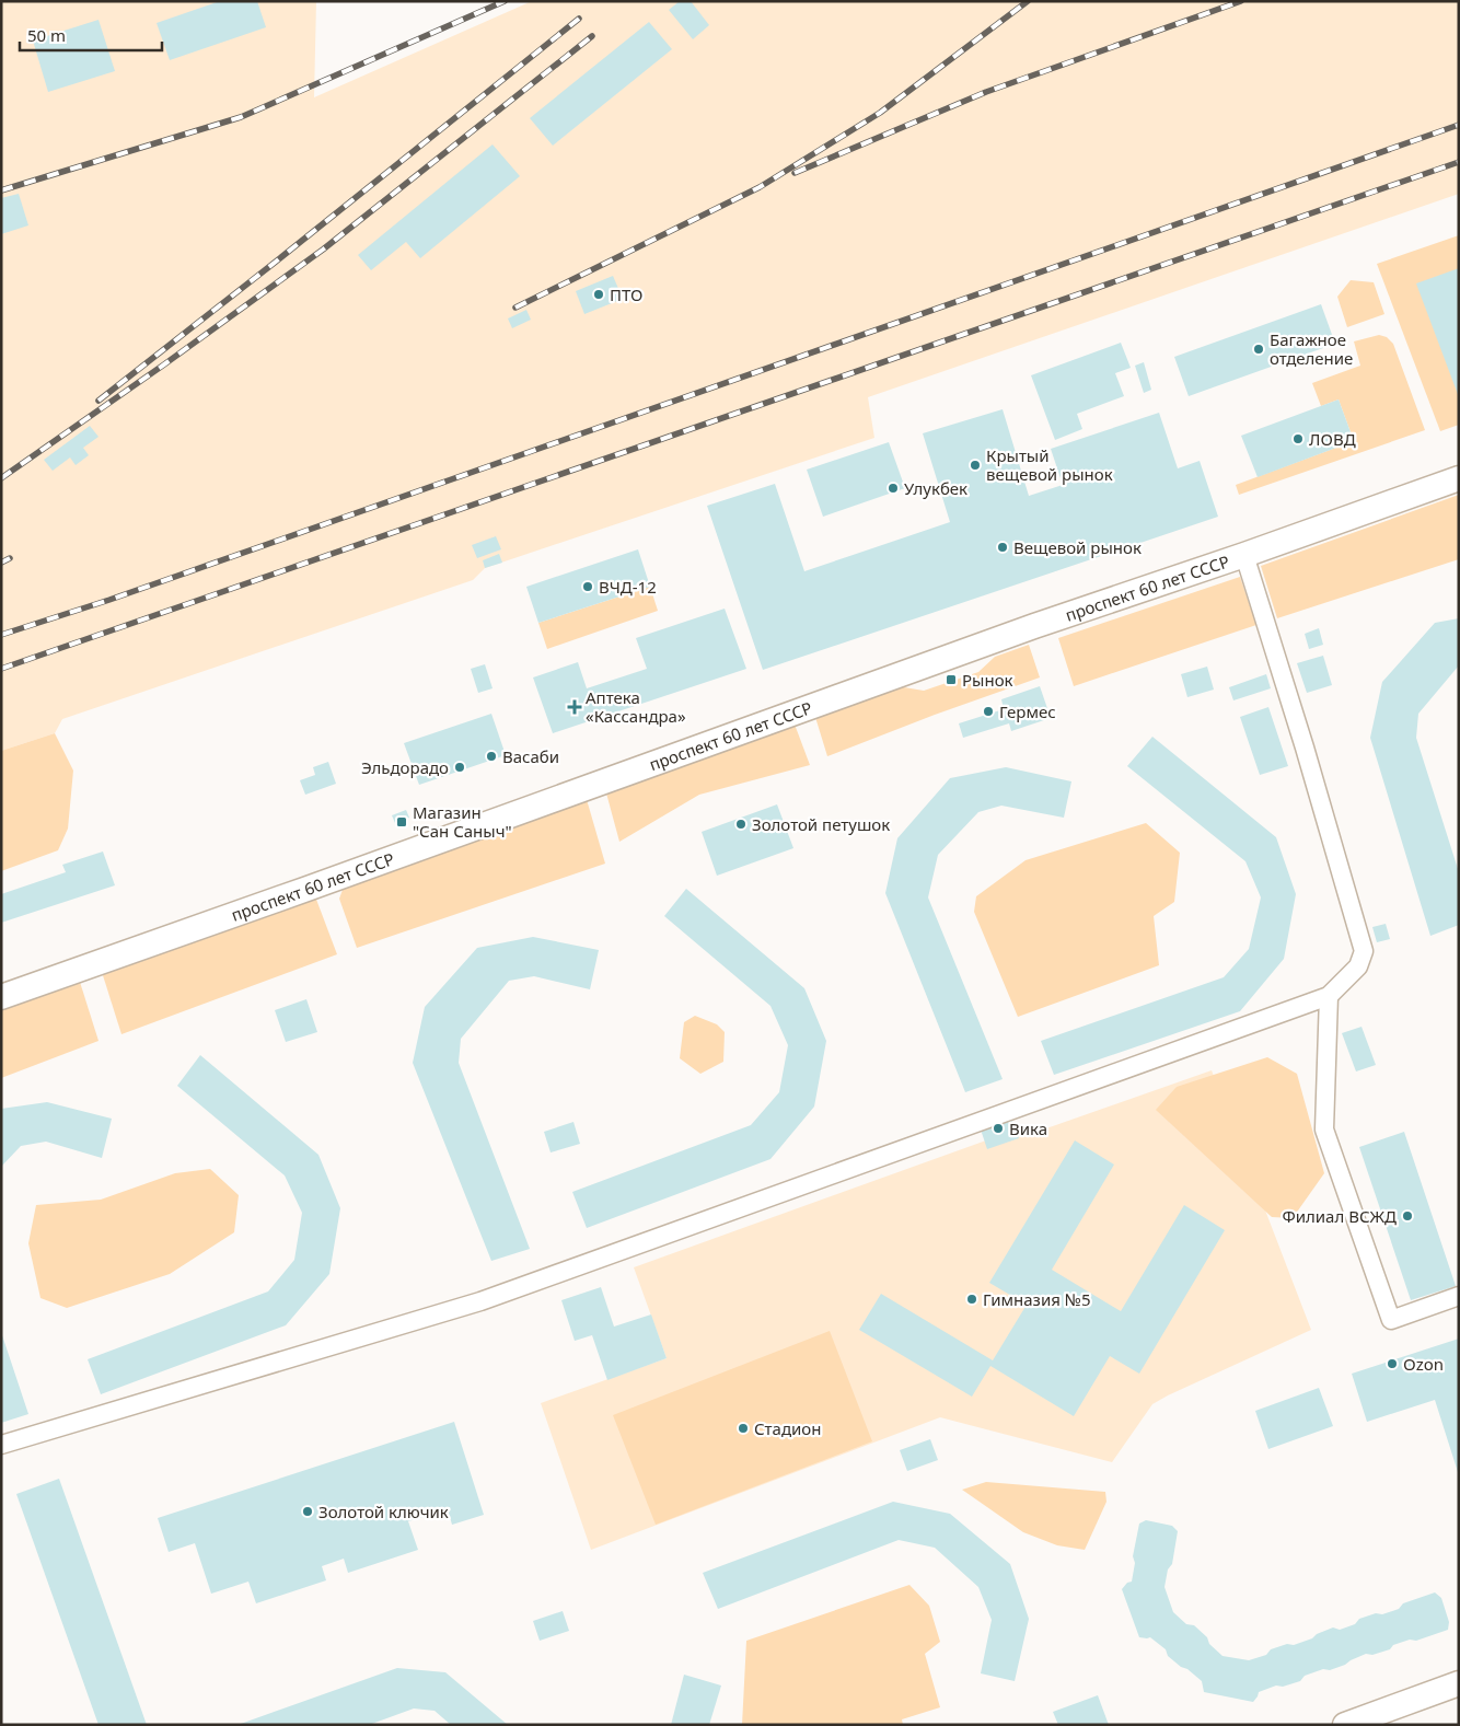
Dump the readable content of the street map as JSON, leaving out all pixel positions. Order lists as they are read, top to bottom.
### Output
{
  "streets": {
    "street": ["проспект 60 лет СССР"]
  },
  "places": {
    "other": [
      "ПТО",
      "Багажное отделение",
      "ЛОВД",
      "Крытый вещевой рынок",
      "Улукбек",
      "Вещевой рынок",
      "ВЧД-12",
      "Гермес",
      "Васаби",
      "Эльдорадо",
      "Золотой петушок",
      "Вика",
      "Филиал ВСЖД",
      "Гимназия №5",
      "Ozon",
      "Стадион",
      "Золотой ключик"
    ],
    "transit": ["Рынок", "Магазин \"Сан Саныч\""],
    "health": ["Аптека «Кассандра»"]
  },
  "scale_bar": "50 m"
}
